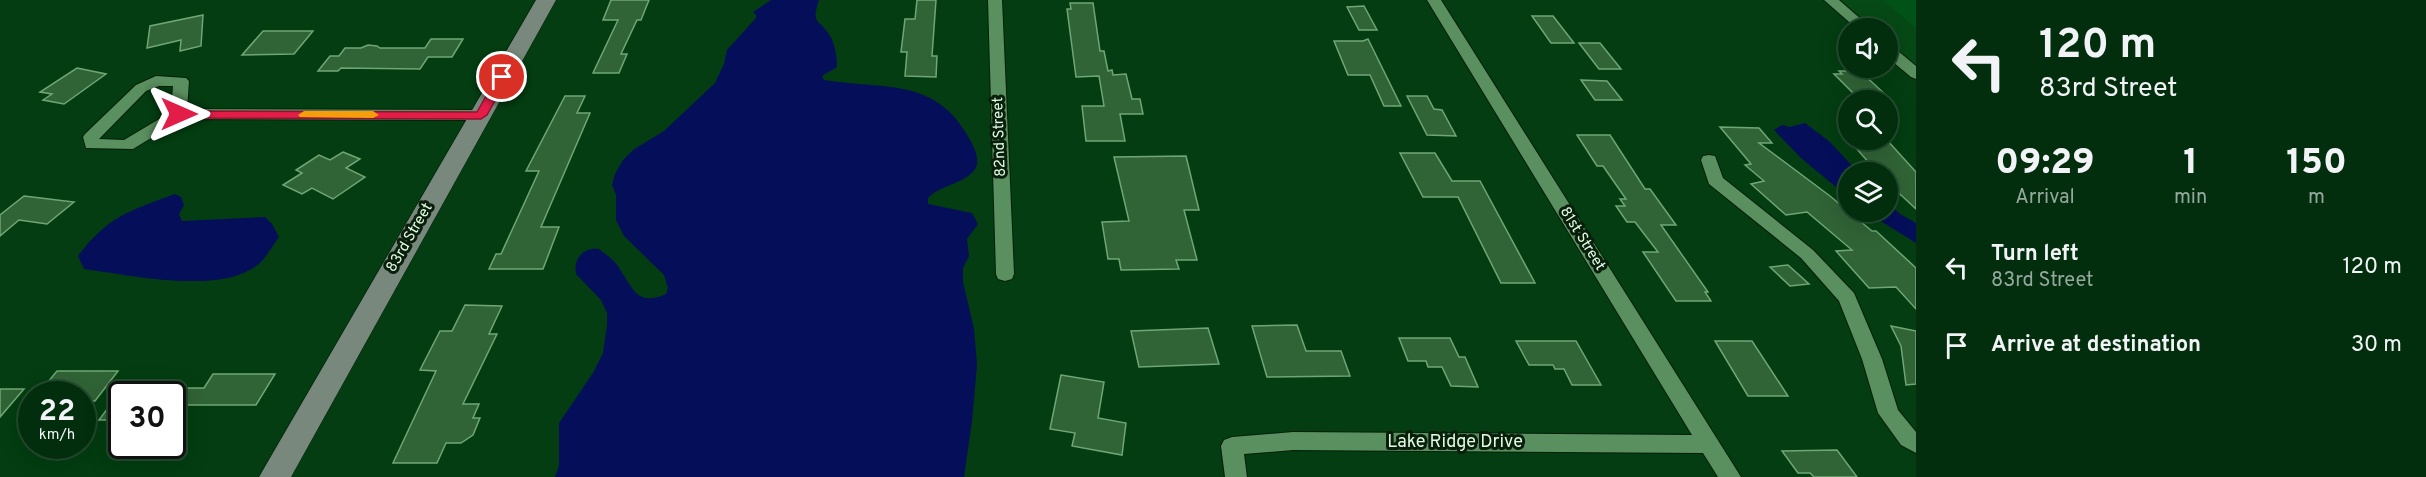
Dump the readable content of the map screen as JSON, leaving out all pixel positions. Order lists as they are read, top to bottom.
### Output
{
  "streets": {
    "street": [
      "82nd Street",
      "83rd Street",
      "81st Street",
      "Lake Ridge Drive"
    ]
  },
  "crossings": [
    ["81st Street", "Lake Ridge Drive"]
  ],
  "page": {
    "turn": ["120 m", "83rd Street"],
    "eta": [
      "09:29",
      "Arrival",
      "1",
      "min",
      "150",
      "m"
    ],
    "list": [
      {
        "name": "Turn left",
        "note": "83rd Street",
        "value": "120 m"
      },
      {
        "name": "Arrive at destination",
        "value": "30 m"
      }
    ],
    "speed": "22 km/h",
    "limit": "30"
  }
}
